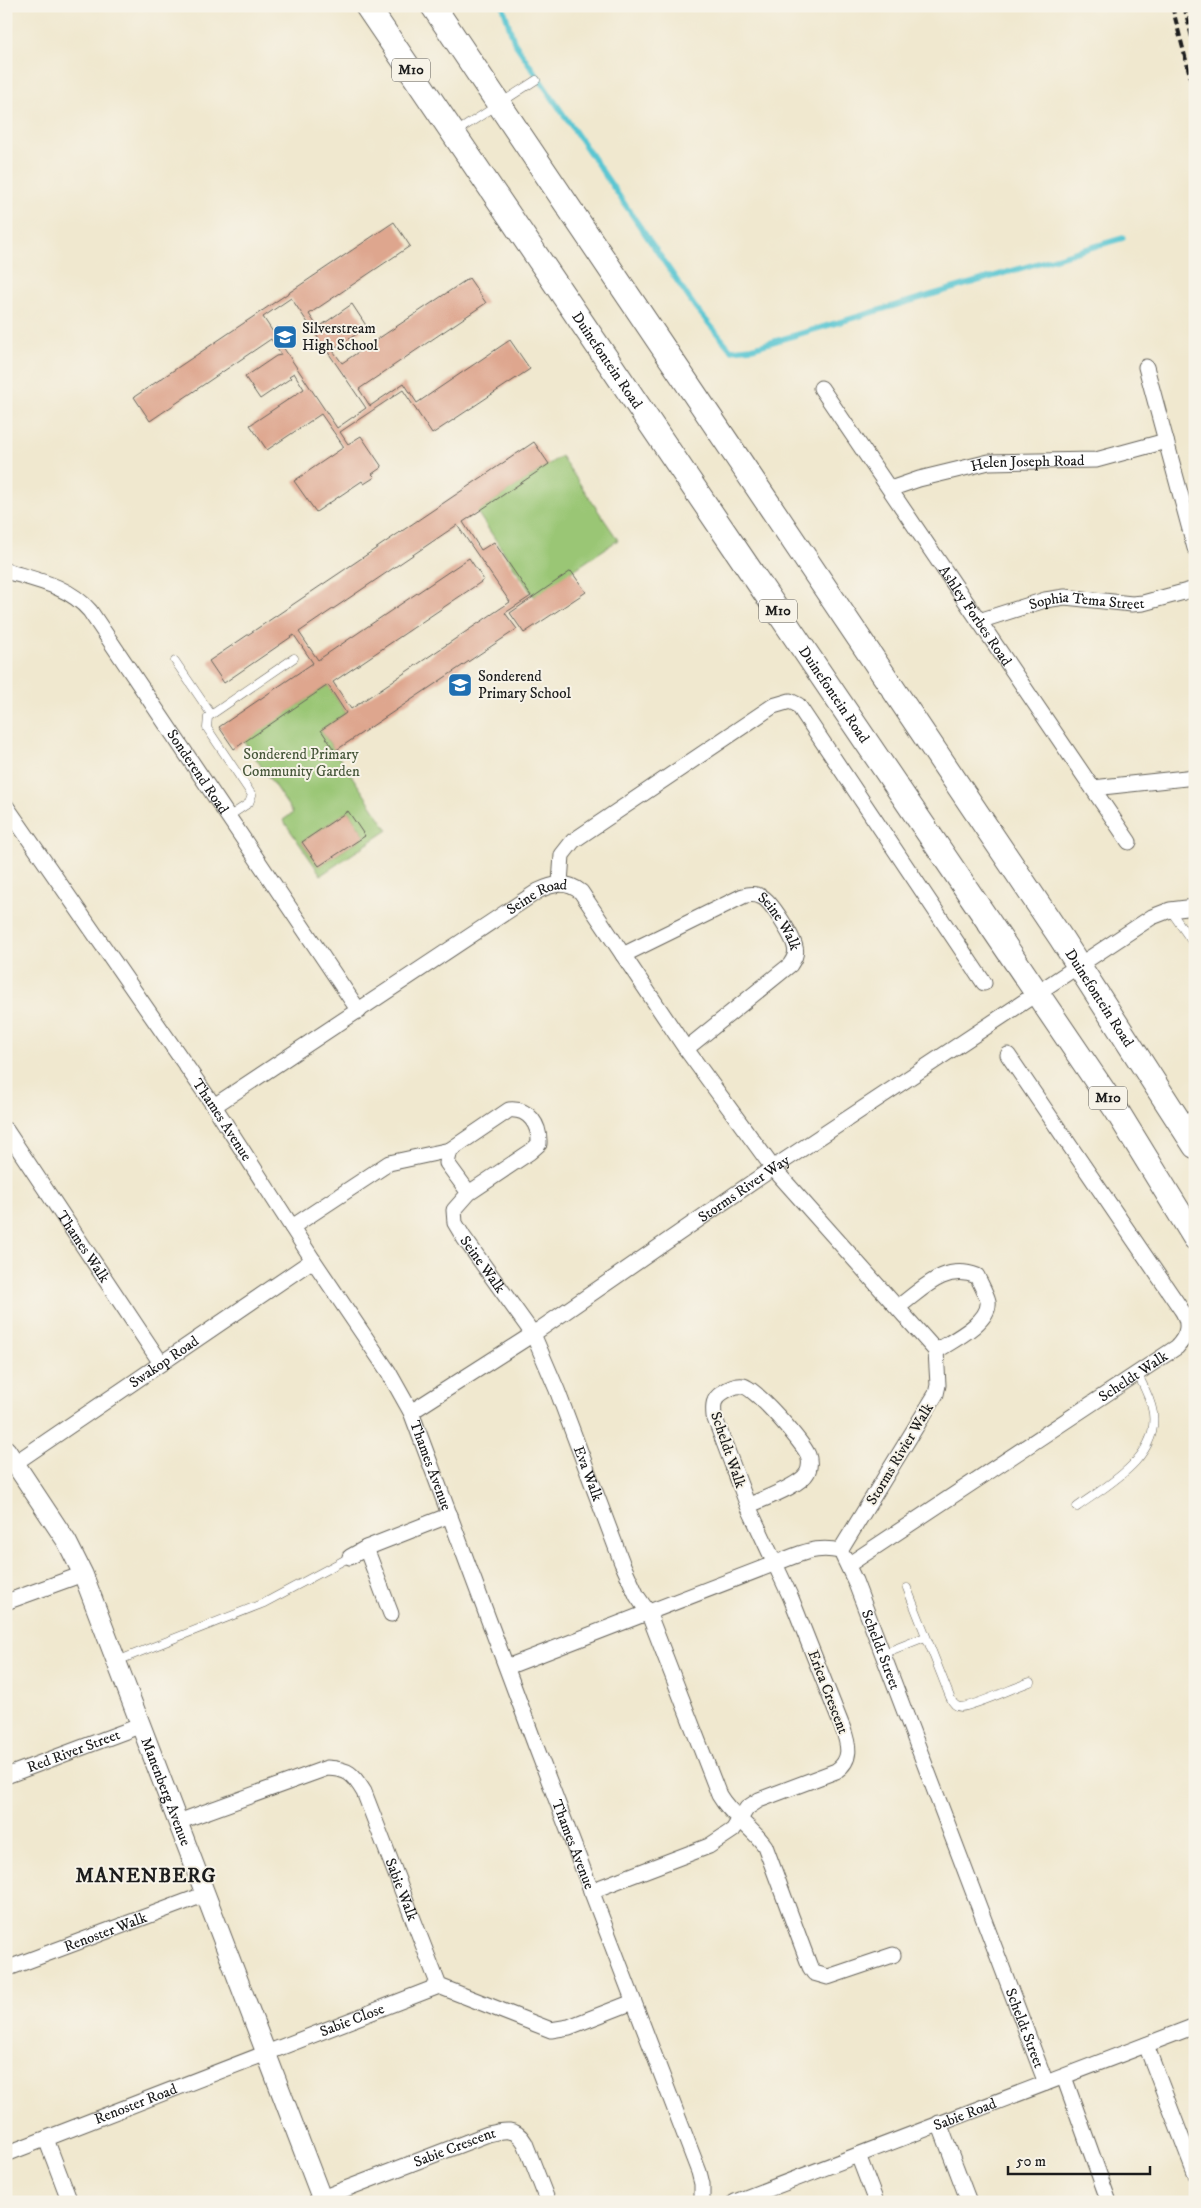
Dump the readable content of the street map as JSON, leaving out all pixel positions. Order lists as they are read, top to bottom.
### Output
{
  "streets": {
    "main road": ["M10", "Duinefontein Road"],
    "street": [
      "Helen Joseph Road",
      "Sophia Tema Street",
      "Ashley Forbes Road",
      "Sonderend Road",
      "Seine Road",
      "Seine Walk",
      "Thames Avenue",
      "Storms River Way",
      "Thames Walk",
      "Swakop Road",
      "Scheldt Walk",
      "Storms Rivier Walk",
      "Eva Walk",
      "Scheldt Street",
      "Erica Crescent",
      "Red River Street",
      "Manenberg Avenue",
      "Sabie Walk",
      "Renoster Walk",
      "Sabie Close",
      "Renoster Road",
      "Sabie Road",
      "Sabie Crescent"
    ]
  },
  "crossings": [
    ["Duinefontein Road", "Storms River Way"],
    ["Helen Joseph Road", "Ashley Forbes Road"],
    ["Sophia Tema Street", "Ashley Forbes Road"],
    ["Sonderend Road", "Seine Road"],
    ["Seine Road", "Seine Walk"],
    ["Seine Road", "Thames Avenue"],
    ["Seine Road", "Storms River Way"],
    ["Seine Walk", "Storms River Way"],
    ["Seine Walk", "Eva Walk"],
    ["Thames Avenue", "Storms River Way"],
    ["Thames Avenue", "Swakop Road"],
    ["Storms River Way", "Eva Walk"],
    ["Thames Walk", "Swakop Road"],
    ["Swakop Road", "Manenberg Avenue"],
    ["Scheldt Walk", "Scheldt Street"],
    ["Scheldt Walk", "Erica Crescent"],
    ["Storms Rivier Walk", "Scheldt Street"],
    ["Scheldt Street", "Sabie Road"],
    ["Red River Street", "Manenberg Avenue"],
    ["Manenberg Avenue", "Sabie Walk"],
    ["Manenberg Avenue", "Renoster Walk"],
    ["Manenberg Avenue", "Sabie Close"],
    ["Manenberg Avenue", "Renoster Road"],
    ["Manenberg Avenue", "Sabie Crescent"],
    ["Sabie Walk", "Sabie Close"],
    ["Sabie Close", "Renoster Road"]
  ],
  "districts": ["MANENBERG"],
  "parks": ["Sonderend Primary Community Garden"],
  "places": {
    "school or university": ["Silverstream High School", "Sonderend Primary School"]
  },
  "scale_bar": "50 m"
}
